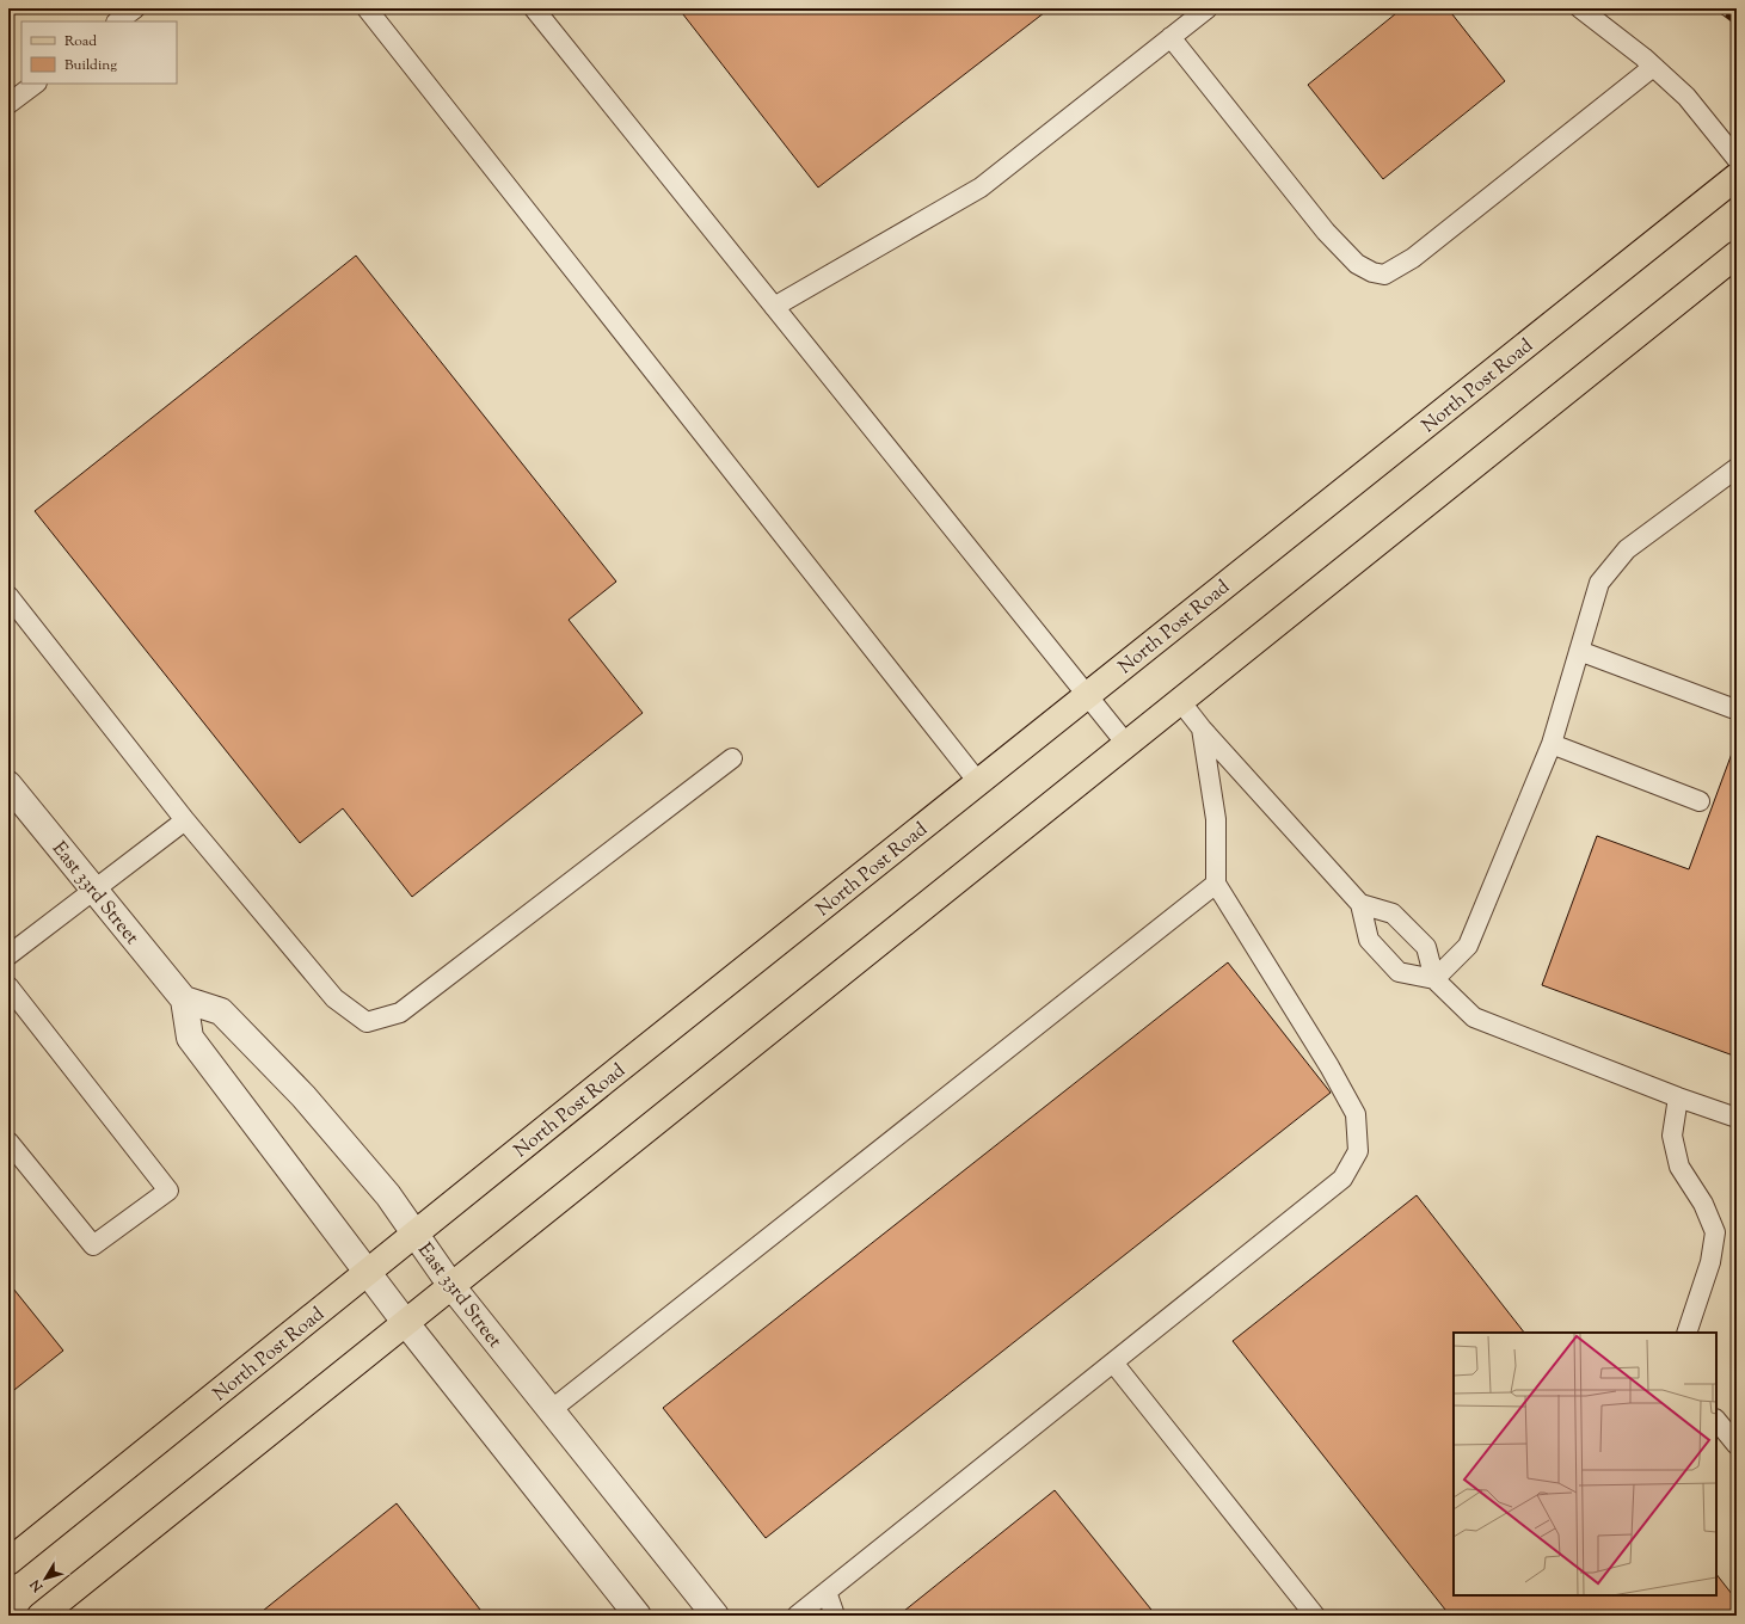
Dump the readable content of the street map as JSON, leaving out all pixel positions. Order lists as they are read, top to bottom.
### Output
{
  "streets": {
    "main road": ["North Post Road"],
    "street": ["East 33rd Street"]
  },
  "crossings": [
    ["North Post Road", "East 33rd Street"]
  ],
  "legend": ["Road", "Building"],
  "north": "bottom left"
}
